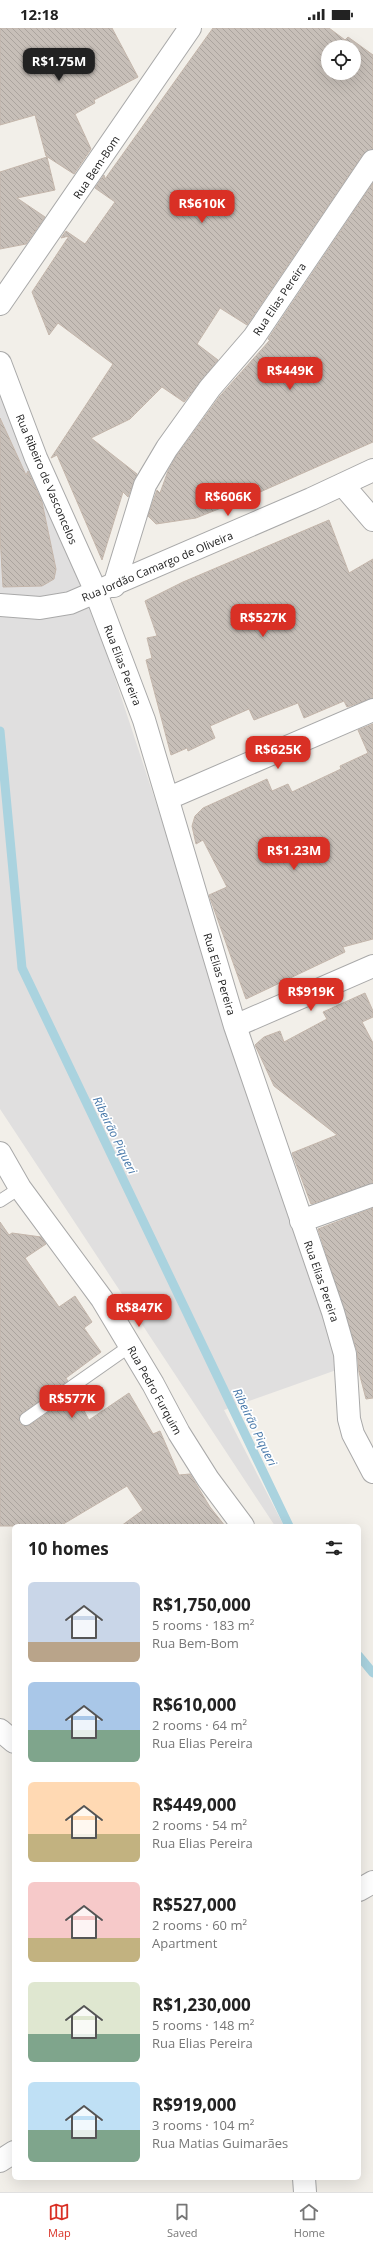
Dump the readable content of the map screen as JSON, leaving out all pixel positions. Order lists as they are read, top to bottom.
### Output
{
  "streets": {
    "street": [
      "Rua Bem-Bom",
      "Rua Elias Pereira",
      "Rua Ribeiro de Vasconcelos",
      "Rua Jordão Camargo de Oliveira",
      "Rua Pedro Furquim"
    ]
  },
  "crossings": [
    ["Rua Elias Pereira", "Rua Ribeiro de Vasconcelos"],
    ["Rua Elias Pereira", "Rua Jordão Camargo de Oliveira"],
    ["Rua Ribeiro de Vasconcelos", "Rua Jordão Camargo de Oliveira"]
  ],
  "water": ["Ribeirão Piqueri"],
  "page": {
    "status": "12:18",
    "price": [
      "R$1.75M",
      "R$610K",
      "R$449K",
      "R$606K",
      "R$527K",
      "R$625K",
      "R$1.23M",
      "R$919K",
      "R$847K",
      "R$577K"
    ],
    "heading": "10 homes",
    "list": [
      {
        "name": "R$1,750,000",
        "note": "5 rooms · 183 m² · Rua Bem-Bom"
      },
      {
        "name": "R$610,000",
        "note": "2 rooms · 64 m² · Rua Elias Pereira"
      },
      {
        "name": "R$449,000",
        "note": "2 rooms · 54 m² · Rua Elias Pereira"
      },
      {
        "name": "R$527,000",
        "note": "2 rooms · 60 m² · Apartment"
      },
      {
        "name": "R$1,230,000",
        "note": "5 rooms · 148 m² · Rua Elias Pereira"
      },
      {
        "name": "R$919,000",
        "note": "3 rooms · 104 m² · Rua Matias Guimarães"
      }
    ],
    "tabs": ["Map", "Saved", "Home"]
  }
}
